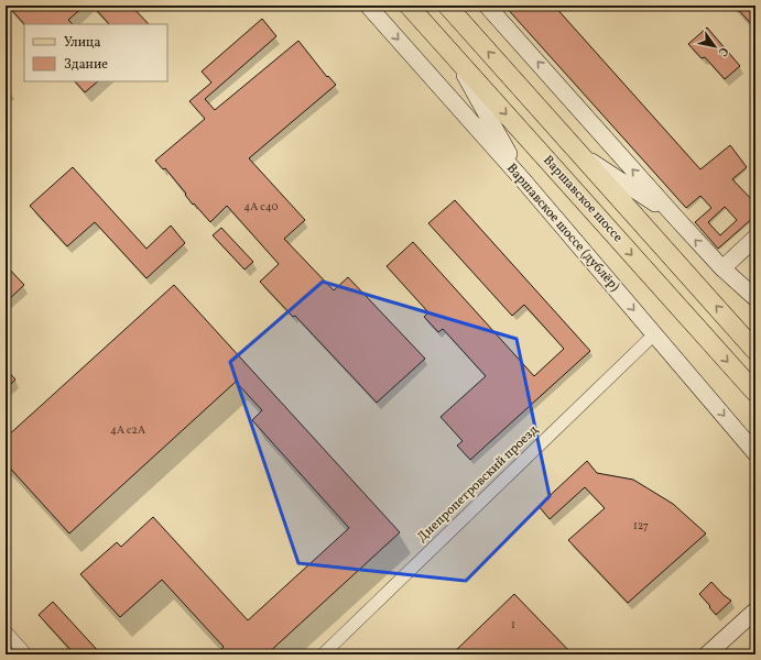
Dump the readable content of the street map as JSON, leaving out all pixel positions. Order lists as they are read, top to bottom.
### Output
{
  "streets": {
    "main road": ["Варшавское шоссе", "Варшавское шоссе (дублёр)"],
    "street": ["Днепропетровский проезд"]
  },
  "crossings": [
    ["Варшавское шоссе (дублёр)", "Днепропетровский проезд"]
  ],
  "house_numbers": [
    "4А с40",
    "4А с2А",
    "127",
    "1"
  ],
  "legend": ["Улица", "Здание"],
  "north": "bottom right"
}
